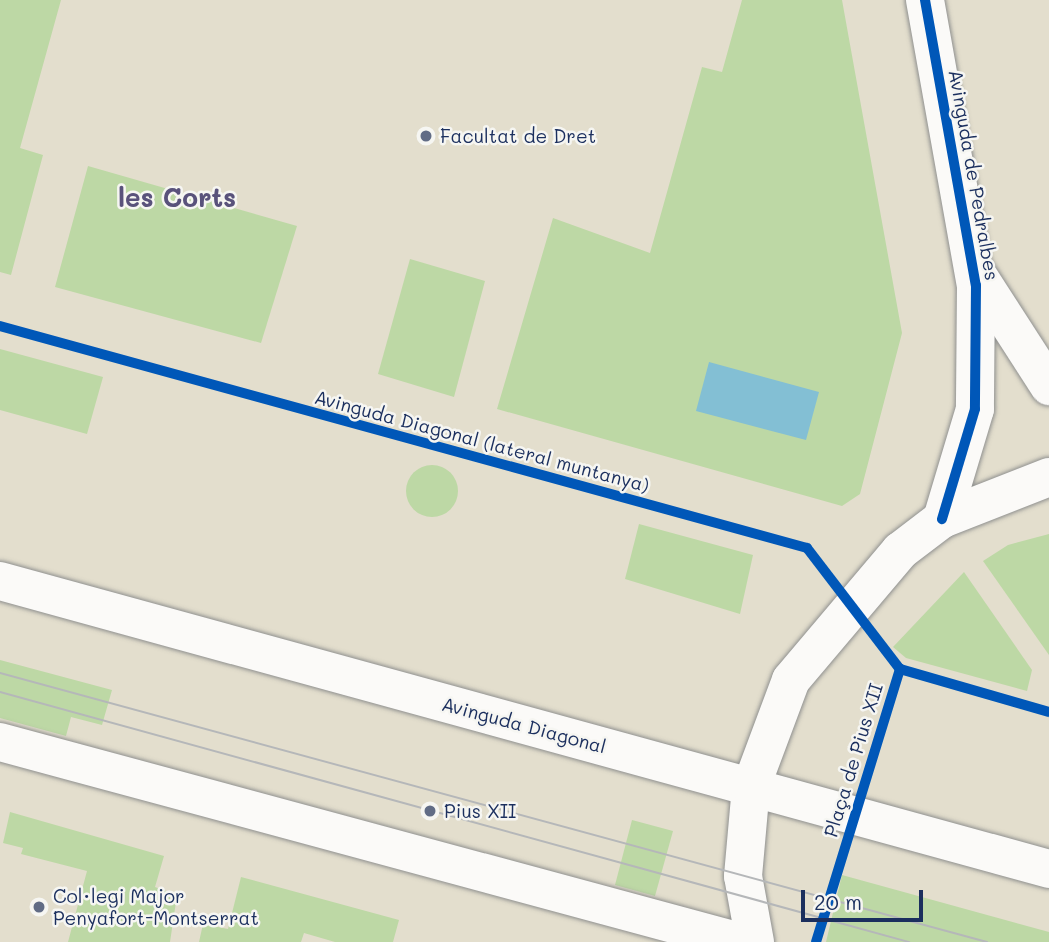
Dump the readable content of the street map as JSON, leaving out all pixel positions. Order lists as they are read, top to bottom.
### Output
{
  "streets": {
    "main road": ["Avinguda de Pedralbes", "Avinguda Diagonal"],
    "cycle path": ["Avinguda Diagonal (lateral muntanya)", "Plaça de Pius XII"]
  },
  "districts": ["les Corts"],
  "places": ["Facultat de Dret", "Pius XII", "Col·legi Major Penyafort-Montserrat"],
  "scale_bar": "20 m"
}
